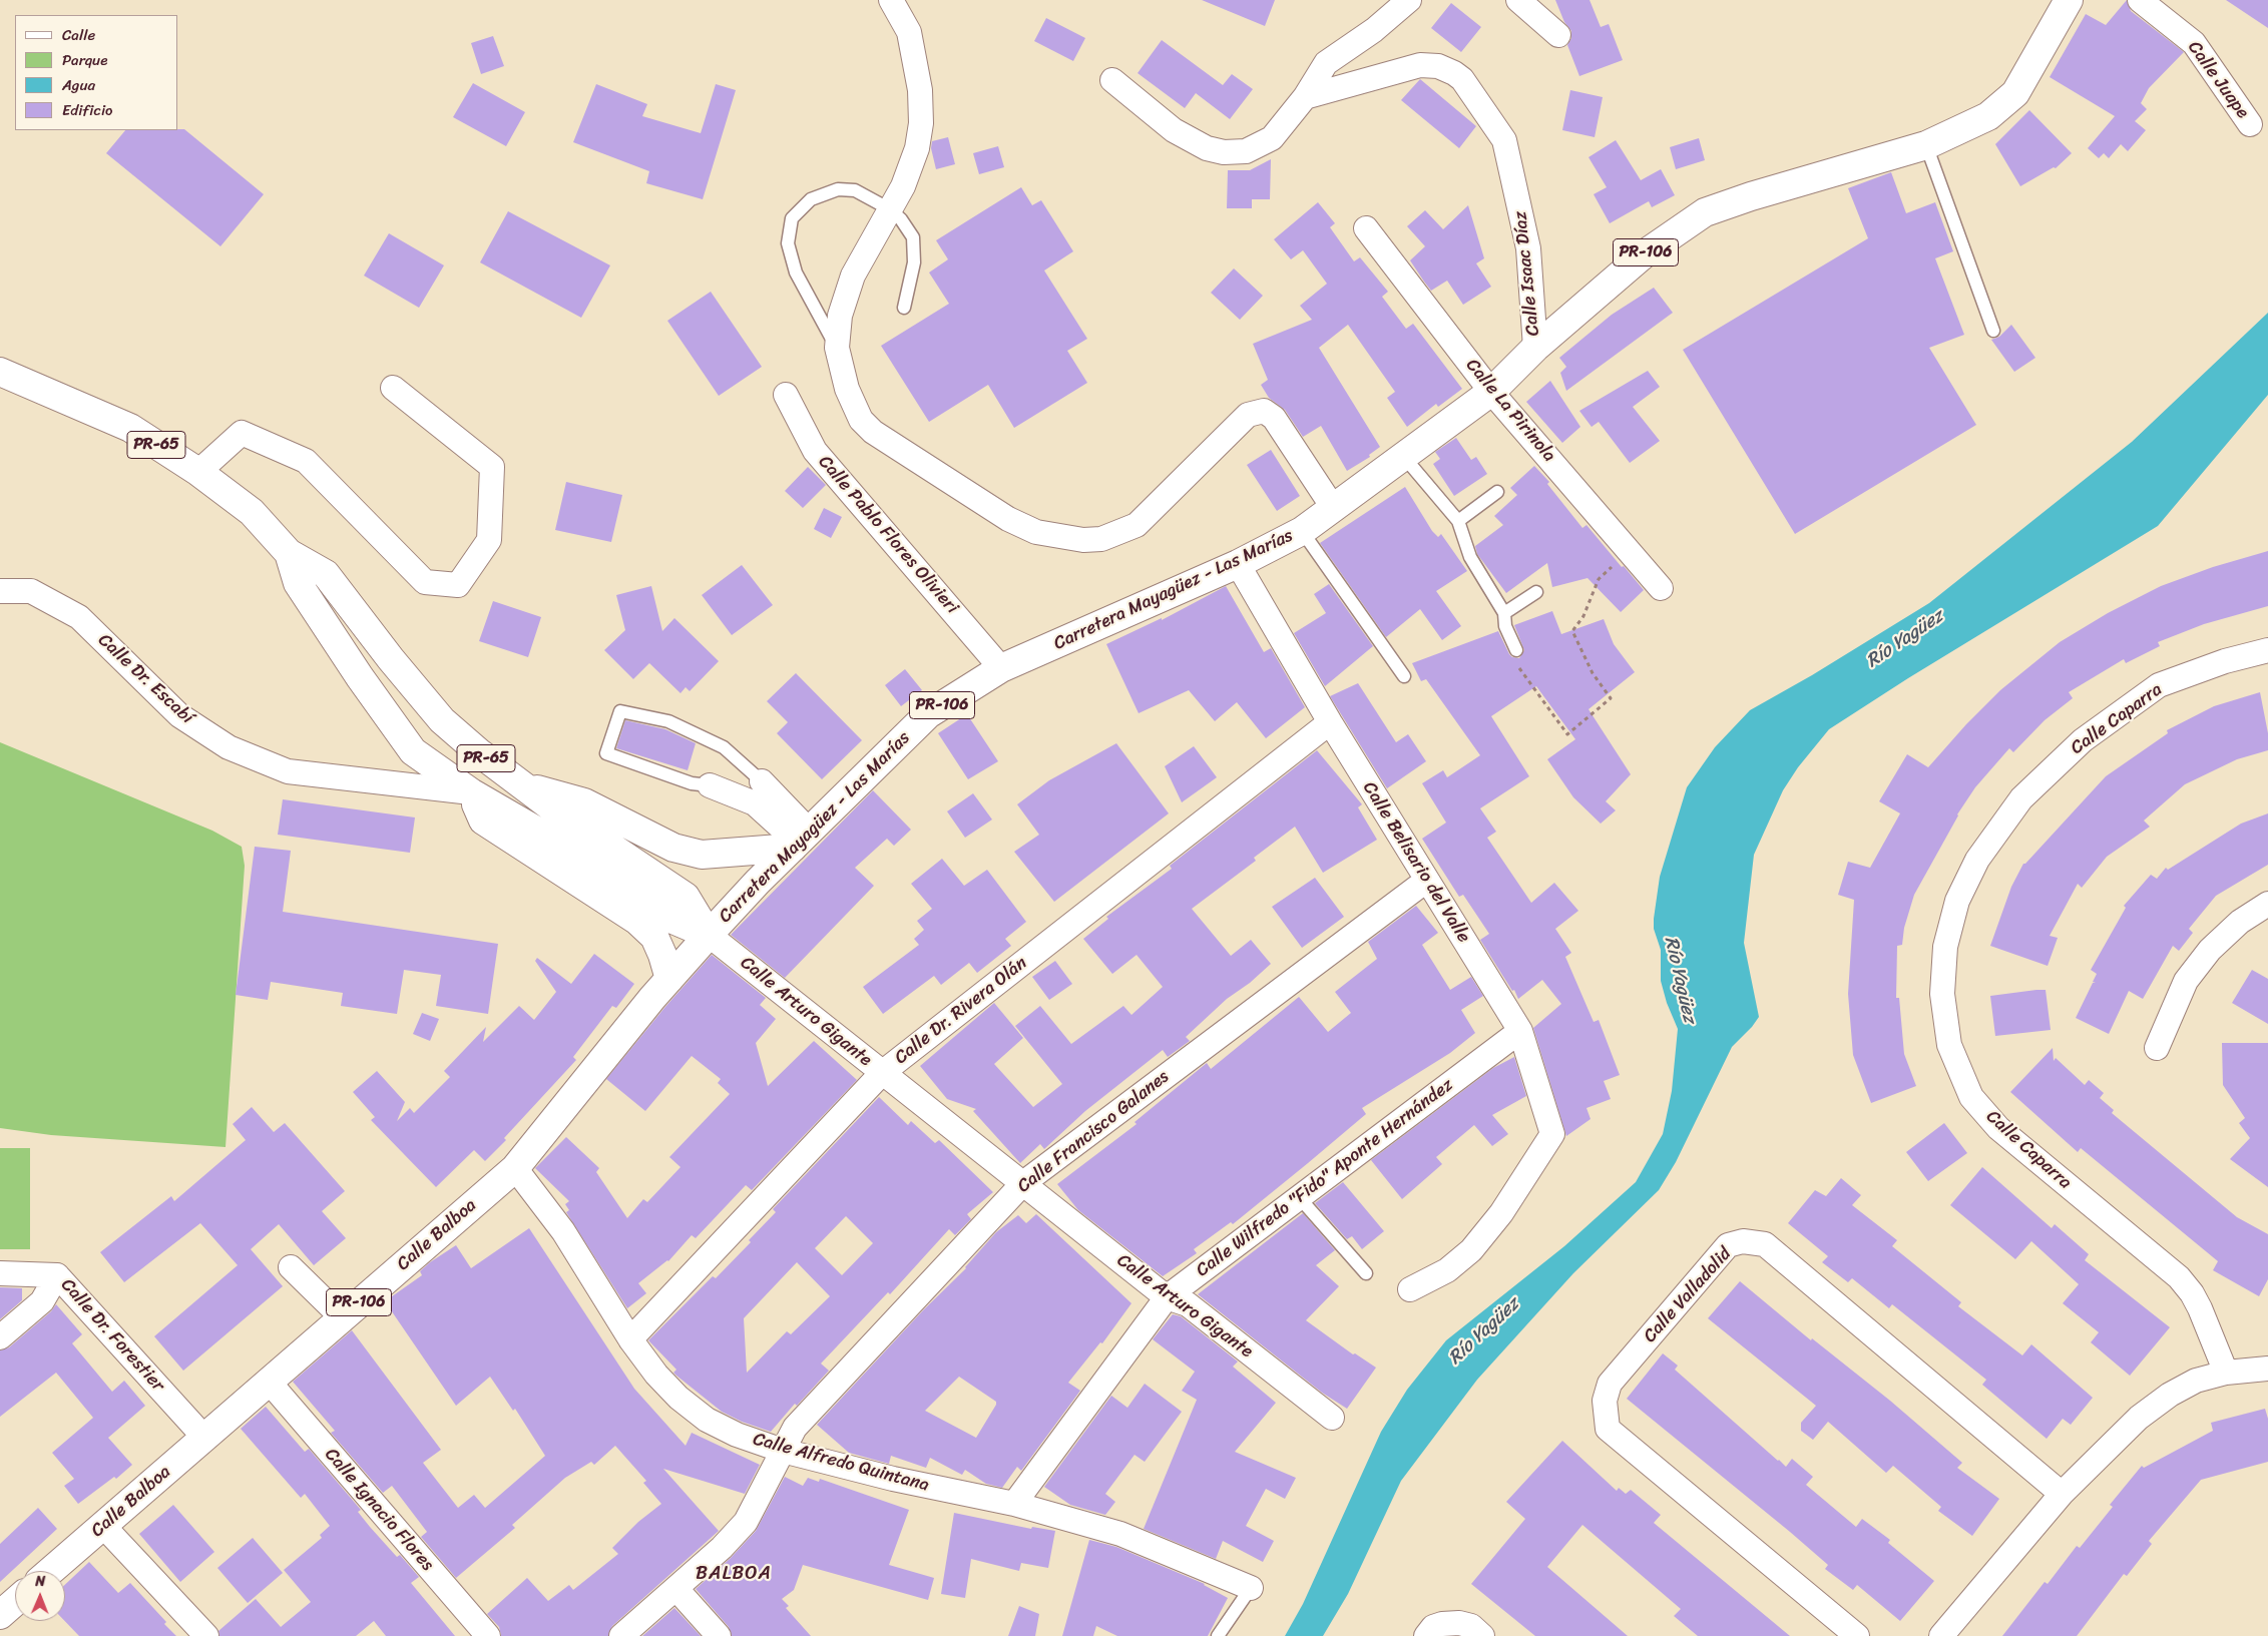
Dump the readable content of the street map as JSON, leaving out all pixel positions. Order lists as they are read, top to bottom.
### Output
{
  "streets": {
    "main road": [
      "PR-106",
      "PR-65",
      "Carretera Mayagüez - Las Marías",
      "Calle Balboa"
    ],
    "street": [
      "Calle Juape",
      "Calle Isaac Díaz",
      "Calle La Pirinola",
      "Calle Pablo Flores Olivieri",
      "Calle Dr. Escabí",
      "Calle Caparra",
      "Calle Belisario del Valle",
      "Calle Dr. Rivera Olán",
      "Calle Arturo Gigante",
      "Calle Francisco Galanes",
      "Calle Wilfredo \"Fido\" Aponte Hernández",
      "Calle Valladolid",
      "Calle Dr. Forestier",
      "Calle Alfredo Quintana",
      "Calle Ignacio Flores"
    ]
  },
  "crossings": [
    ["Calle Isaac Díaz", "Carretera Mayagüez - Las Marías"],
    ["Calle La Pirinola", "Carretera Mayagüez - Las Marías"],
    ["PR-65", "Carretera Mayagüez - Las Marías"],
    ["PR-65", "Calle Dr. Escabí"],
    ["PR-65", "Calle Arturo Gigante"],
    ["PR-65", "Calle Balboa"],
    ["Calle Pablo Flores Olivieri", "Carretera Mayagüez - Las Marías"],
    ["Carretera Mayagüez - Las Marías", "Calle Belisario del Valle"],
    ["Carretera Mayagüez - Las Marías", "Calle Arturo Gigante"],
    ["Carretera Mayagüez - Las Marías", "Calle Balboa"],
    ["Calle Belisario del Valle", "Calle Dr. Rivera Olán"],
    ["Calle Belisario del Valle", "Calle Francisco Galanes"],
    ["Calle Belisario del Valle", "Calle Wilfredo \"Fido\" Aponte Hernández"],
    ["Calle Dr. Rivera Olán", "Calle Arturo Gigante"],
    ["Calle Dr. Rivera Olán", "Calle Alfredo Quintana"],
    ["Calle Arturo Gigante", "Calle Francisco Galanes"],
    ["Calle Arturo Gigante", "Calle Wilfredo \"Fido\" Aponte Hernández"],
    ["Calle Arturo Gigante", "Calle Balboa"],
    ["Calle Francisco Galanes", "Calle Alfredo Quintana"],
    ["Calle Wilfredo \"Fido\" Aponte Hernández", "Calle Alfredo Quintana"],
    ["Calle Balboa", "Calle Dr. Forestier"],
    ["Calle Balboa", "Calle Alfredo Quintana"],
    ["Calle Balboa", "Calle Ignacio Flores"]
  ],
  "districts": ["BALBOA"],
  "water": ["Río Yagüez"],
  "legend": [
    "Calle",
    "Parque",
    "Agua",
    "Edificio"
  ],
  "north": "top"
}
